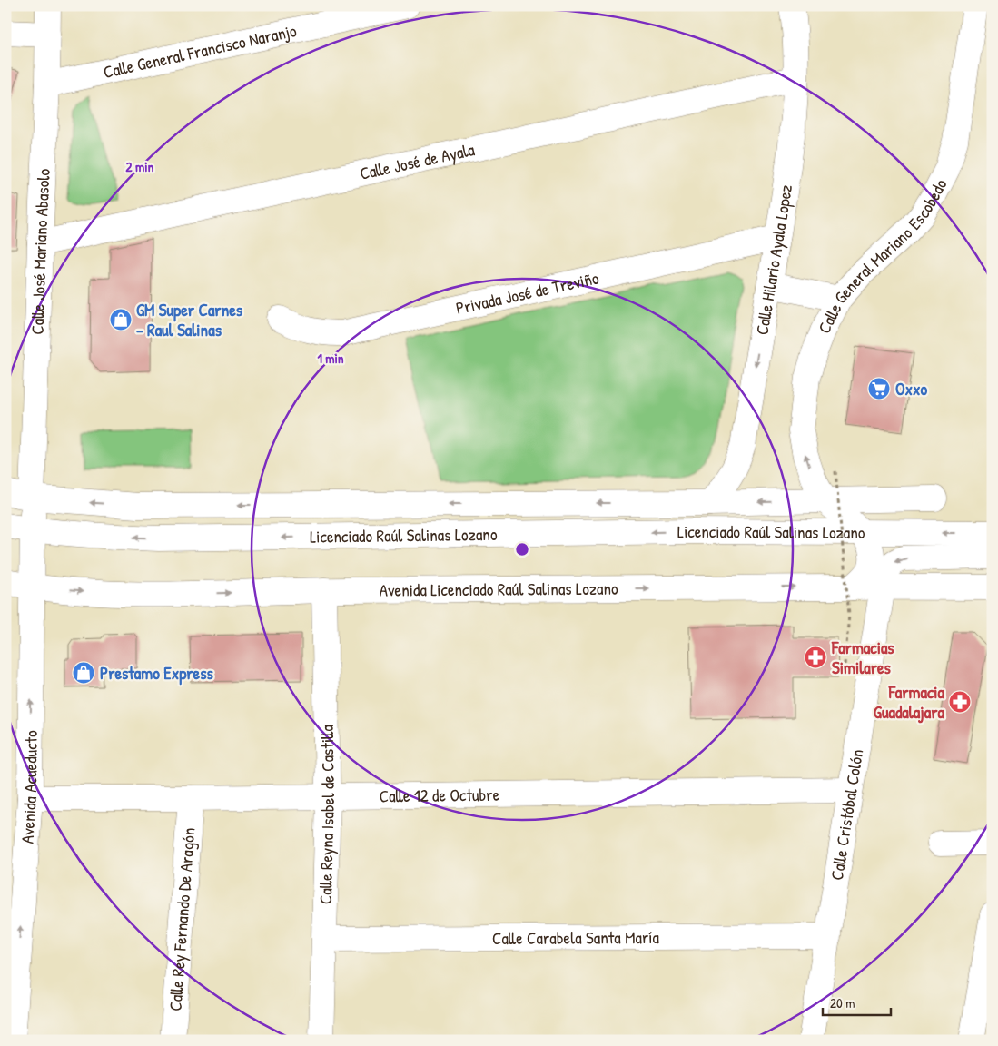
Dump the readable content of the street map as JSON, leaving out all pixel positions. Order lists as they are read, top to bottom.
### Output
{
  "streets": {
    "street": [
      "Calle General Francisco Naranjo",
      "Calle José de Ayala",
      "Calle José Mariano Abasolo",
      "Calle General Mariano Escobedo",
      "Calle Hilario Ayala Lopez",
      "Privada José de Treviño",
      "Licenciado Raúl Salinas Lozano",
      "Avenida Licenciado Raúl Salinas Lozano",
      "Avenida Acueducto",
      "Calle 12 de Octubre",
      "Calle Cristóbal Colón",
      "Calle Reyna Isabel de Castilla",
      "Calle Rey Fernando De Aragón",
      "Calle Carabela Santa María"
    ]
  },
  "crossings": [
    ["Calle General Francisco Naranjo", "Calle José Mariano Abasolo"],
    ["Calle José de Ayala", "Calle José Mariano Abasolo"],
    ["Calle José de Ayala", "Calle Hilario Ayala Lopez"],
    ["Calle José Mariano Abasolo", "Licenciado Raúl Salinas Lozano"],
    ["Calle José Mariano Abasolo", "Avenida Acueducto"],
    ["Calle Hilario Ayala Lopez", "Privada José de Treviño"],
    ["Licenciado Raúl Salinas Lozano", "Avenida Acueducto"],
    ["Avenida Licenciado Raúl Salinas Lozano", "Avenida Acueducto"],
    ["Avenida Licenciado Raúl Salinas Lozano", "Calle Cristóbal Colón"],
    ["Avenida Licenciado Raúl Salinas Lozano", "Calle Reyna Isabel de Castilla"],
    ["Avenida Acueducto", "Calle 12 de Octubre"],
    ["Calle 12 de Octubre", "Calle Cristóbal Colón"],
    ["Calle 12 de Octubre", "Calle Reyna Isabel de Castilla"],
    ["Calle 12 de Octubre", "Calle Rey Fernando De Aragón"],
    ["Calle Cristóbal Colón", "Calle Carabela Santa María"],
    ["Calle Reyna Isabel de Castilla", "Calle Carabela Santa María"]
  ],
  "one_way": ["Calle General Mariano Escobedo", "Calle Hilario Ayala Lopez", "Avenida Acueducto"],
  "places": {
    "shop": ["GM Super Carnes - Raul Salinas", "Prestamo Express"],
    "supermarket": ["Oxxo"],
    "pharmacy": ["Farmacias Similares", "Farmacia Guadalajara"]
  },
  "scale_bar": "20 m",
  "rings": ["2 min", "1 min"]
}
